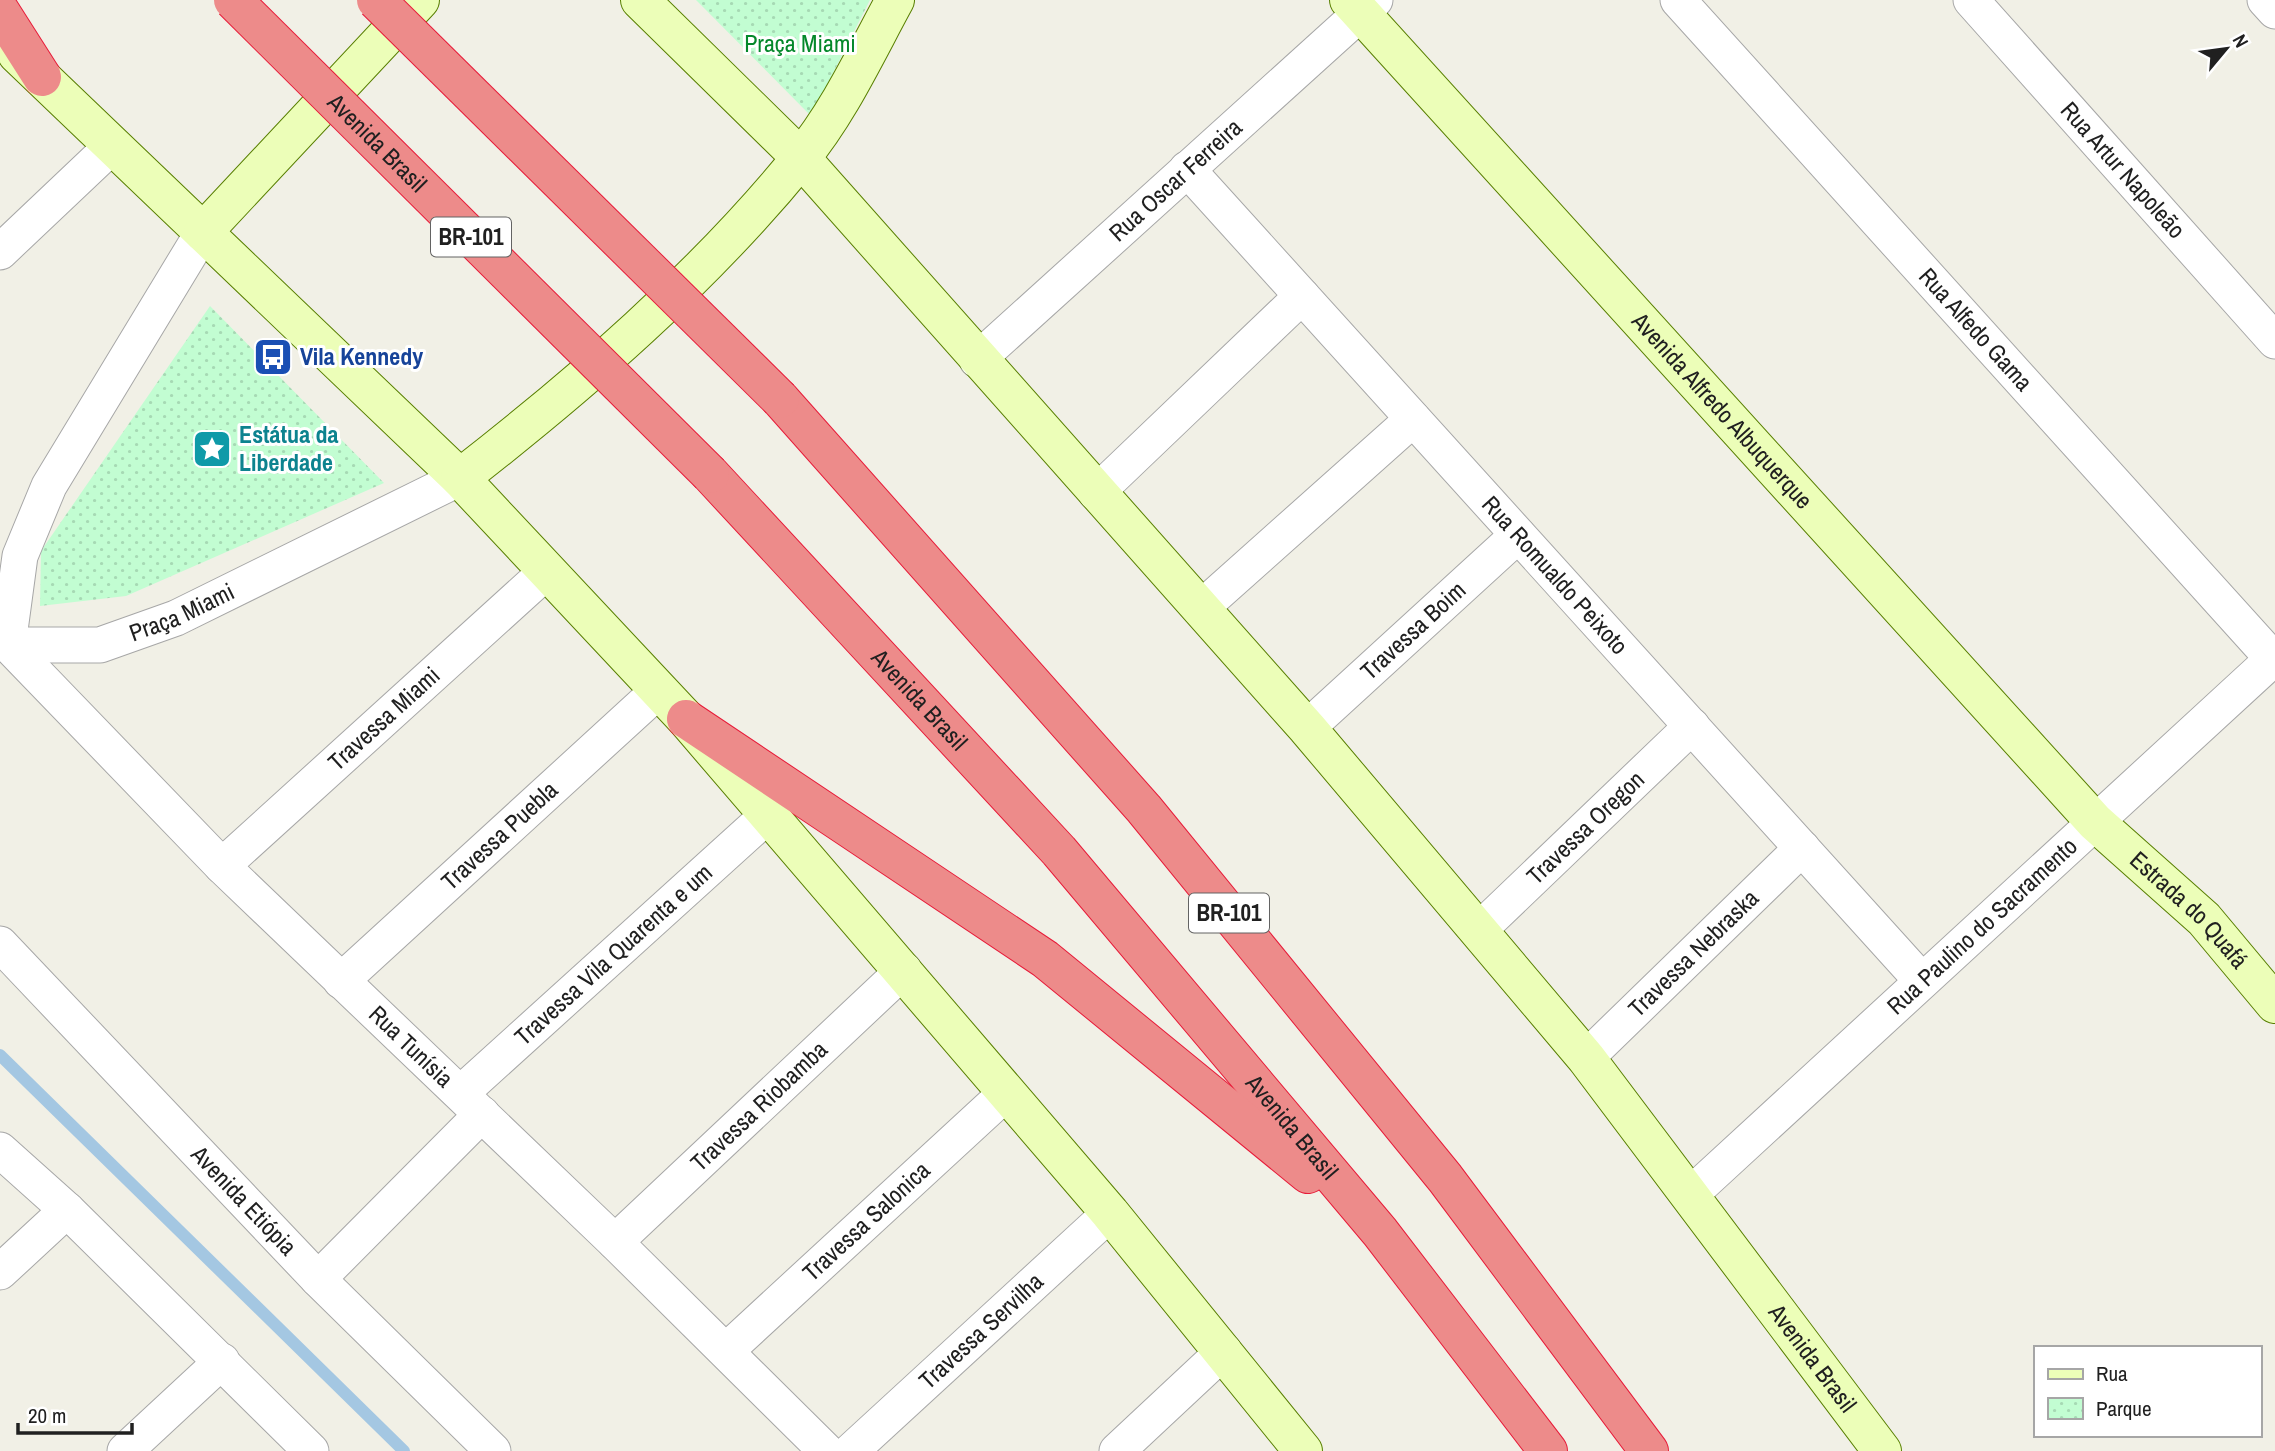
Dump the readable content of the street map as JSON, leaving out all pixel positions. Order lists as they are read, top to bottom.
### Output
{
  "streets": {
    "highway": ["Avenida Brasil", "BR-101"],
    "street": [
      "Rua Artur Napoleão",
      "Rua Oscar Ferreira",
      "Rua Alfedo Gama",
      "Avenida Alfredo Albuquerque",
      "Rua Romualdo Peixoto",
      "Praça Miami",
      "Travessa Boim",
      "Travessa Miami",
      "Travessa Oregon",
      "Travessa Puebla",
      "Estrada do Quafá",
      "Rua Paulino do Sacramento",
      "Travessa Nebraska",
      "Travessa Vila Quarenta e um",
      "Rua Tunísia",
      "Travessa Riobamba",
      "Avenida Etiópia",
      "Travessa Salonica",
      "Travessa Servilha"
    ]
  },
  "crossings": [
    ["Avenida Brasil", "Rua Oscar Ferreira"],
    ["Avenida Brasil", "Praça Miami"],
    ["Avenida Brasil", "Travessa Boim"],
    ["Avenida Brasil", "Travessa Oregon"],
    ["Avenida Brasil", "Rua Paulino do Sacramento"],
    ["Avenida Brasil", "Travessa Nebraska"],
    ["Rua Oscar Ferreira", "Avenida Alfredo Albuquerque"],
    ["Rua Oscar Ferreira", "Rua Romualdo Peixoto"],
    ["Rua Alfedo Gama", "Rua Paulino do Sacramento"],
    ["Avenida Alfredo Albuquerque", "Estrada do Quafá"],
    ["Avenida Alfredo Albuquerque", "Rua Paulino do Sacramento"],
    ["Rua Romualdo Peixoto", "Travessa Boim"],
    ["Rua Romualdo Peixoto", "Travessa Oregon"],
    ["Rua Romualdo Peixoto", "Rua Paulino do Sacramento"],
    ["Rua Romualdo Peixoto", "Travessa Nebraska"],
    ["Praça Miami", "Rua Tunísia"],
    ["Travessa Miami", "Rua Tunísia"],
    ["Travessa Puebla", "Rua Tunísia"],
    ["Estrada do Quafá", "Rua Paulino do Sacramento"],
    ["Travessa Vila Quarenta e um", "Rua Tunísia"],
    ["Travessa Vila Quarenta e um", "Avenida Etiópia"],
    ["Rua Tunísia", "Travessa Riobamba"],
    ["Rua Tunísia", "Travessa Salonica"]
  ],
  "parks": ["Praça Miami"],
  "places": {
    "bus stop": ["Vila Kennedy"],
    "place": ["Estátua da Liberdade"]
  },
  "legend": ["Rua", "Parque"],
  "scale_bar": "20 m",
  "north": "top right"
}
